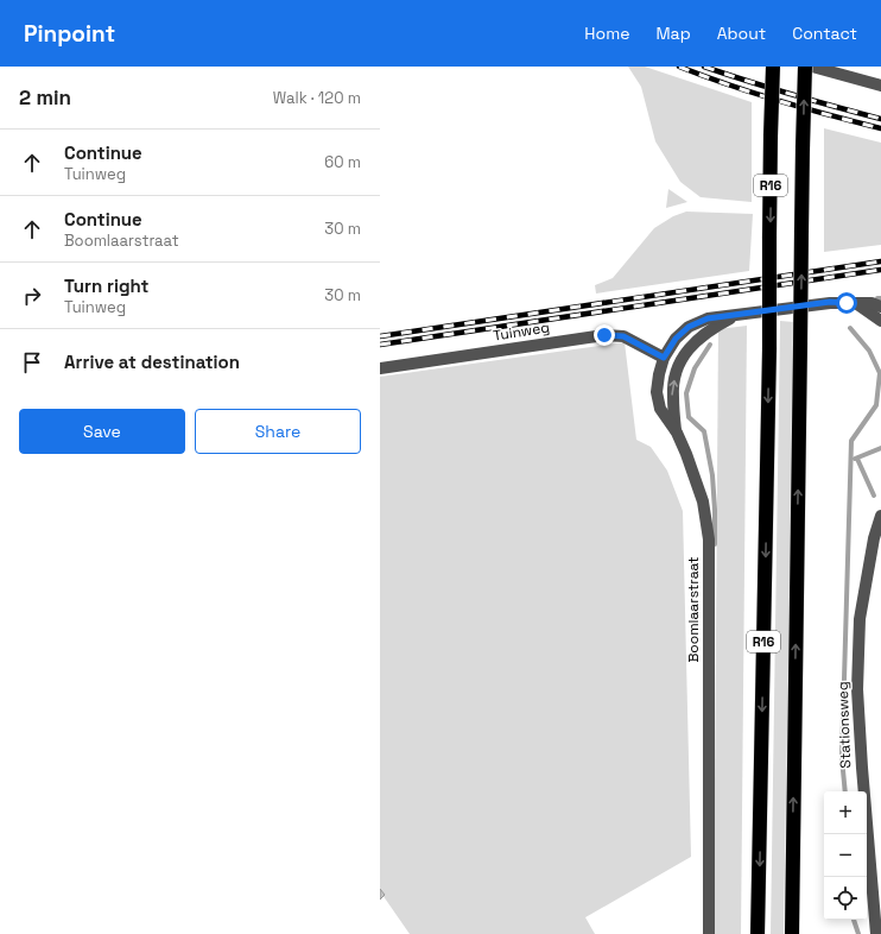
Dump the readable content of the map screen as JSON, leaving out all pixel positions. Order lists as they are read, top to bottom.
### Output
{
  "streets": {
    "highway": ["R16"],
    "street": ["Tuinweg", "Boomlaarstraat", "Stationsweg"]
  },
  "crossings": [
    ["Tuinweg", "Boomlaarstraat"]
  ],
  "page": {
    "header": "Pinpoint",
    "nav": [
      "Home",
      "Map",
      "About",
      "Contact"
    ],
    "heading": ["2 min", "Walk · 120 m"],
    "list": [
      ["Continue", "Tuinweg", "60 m"],
      ["Continue", "Boomlaarstraat", "30 m"],
      ["Turn right", "Tuinweg", "30 m"],
      "Arrive at destination"
    ],
    "buttons": ["Save", "Share"],
    "map_buttons": ["+", "−"]
  }
}
